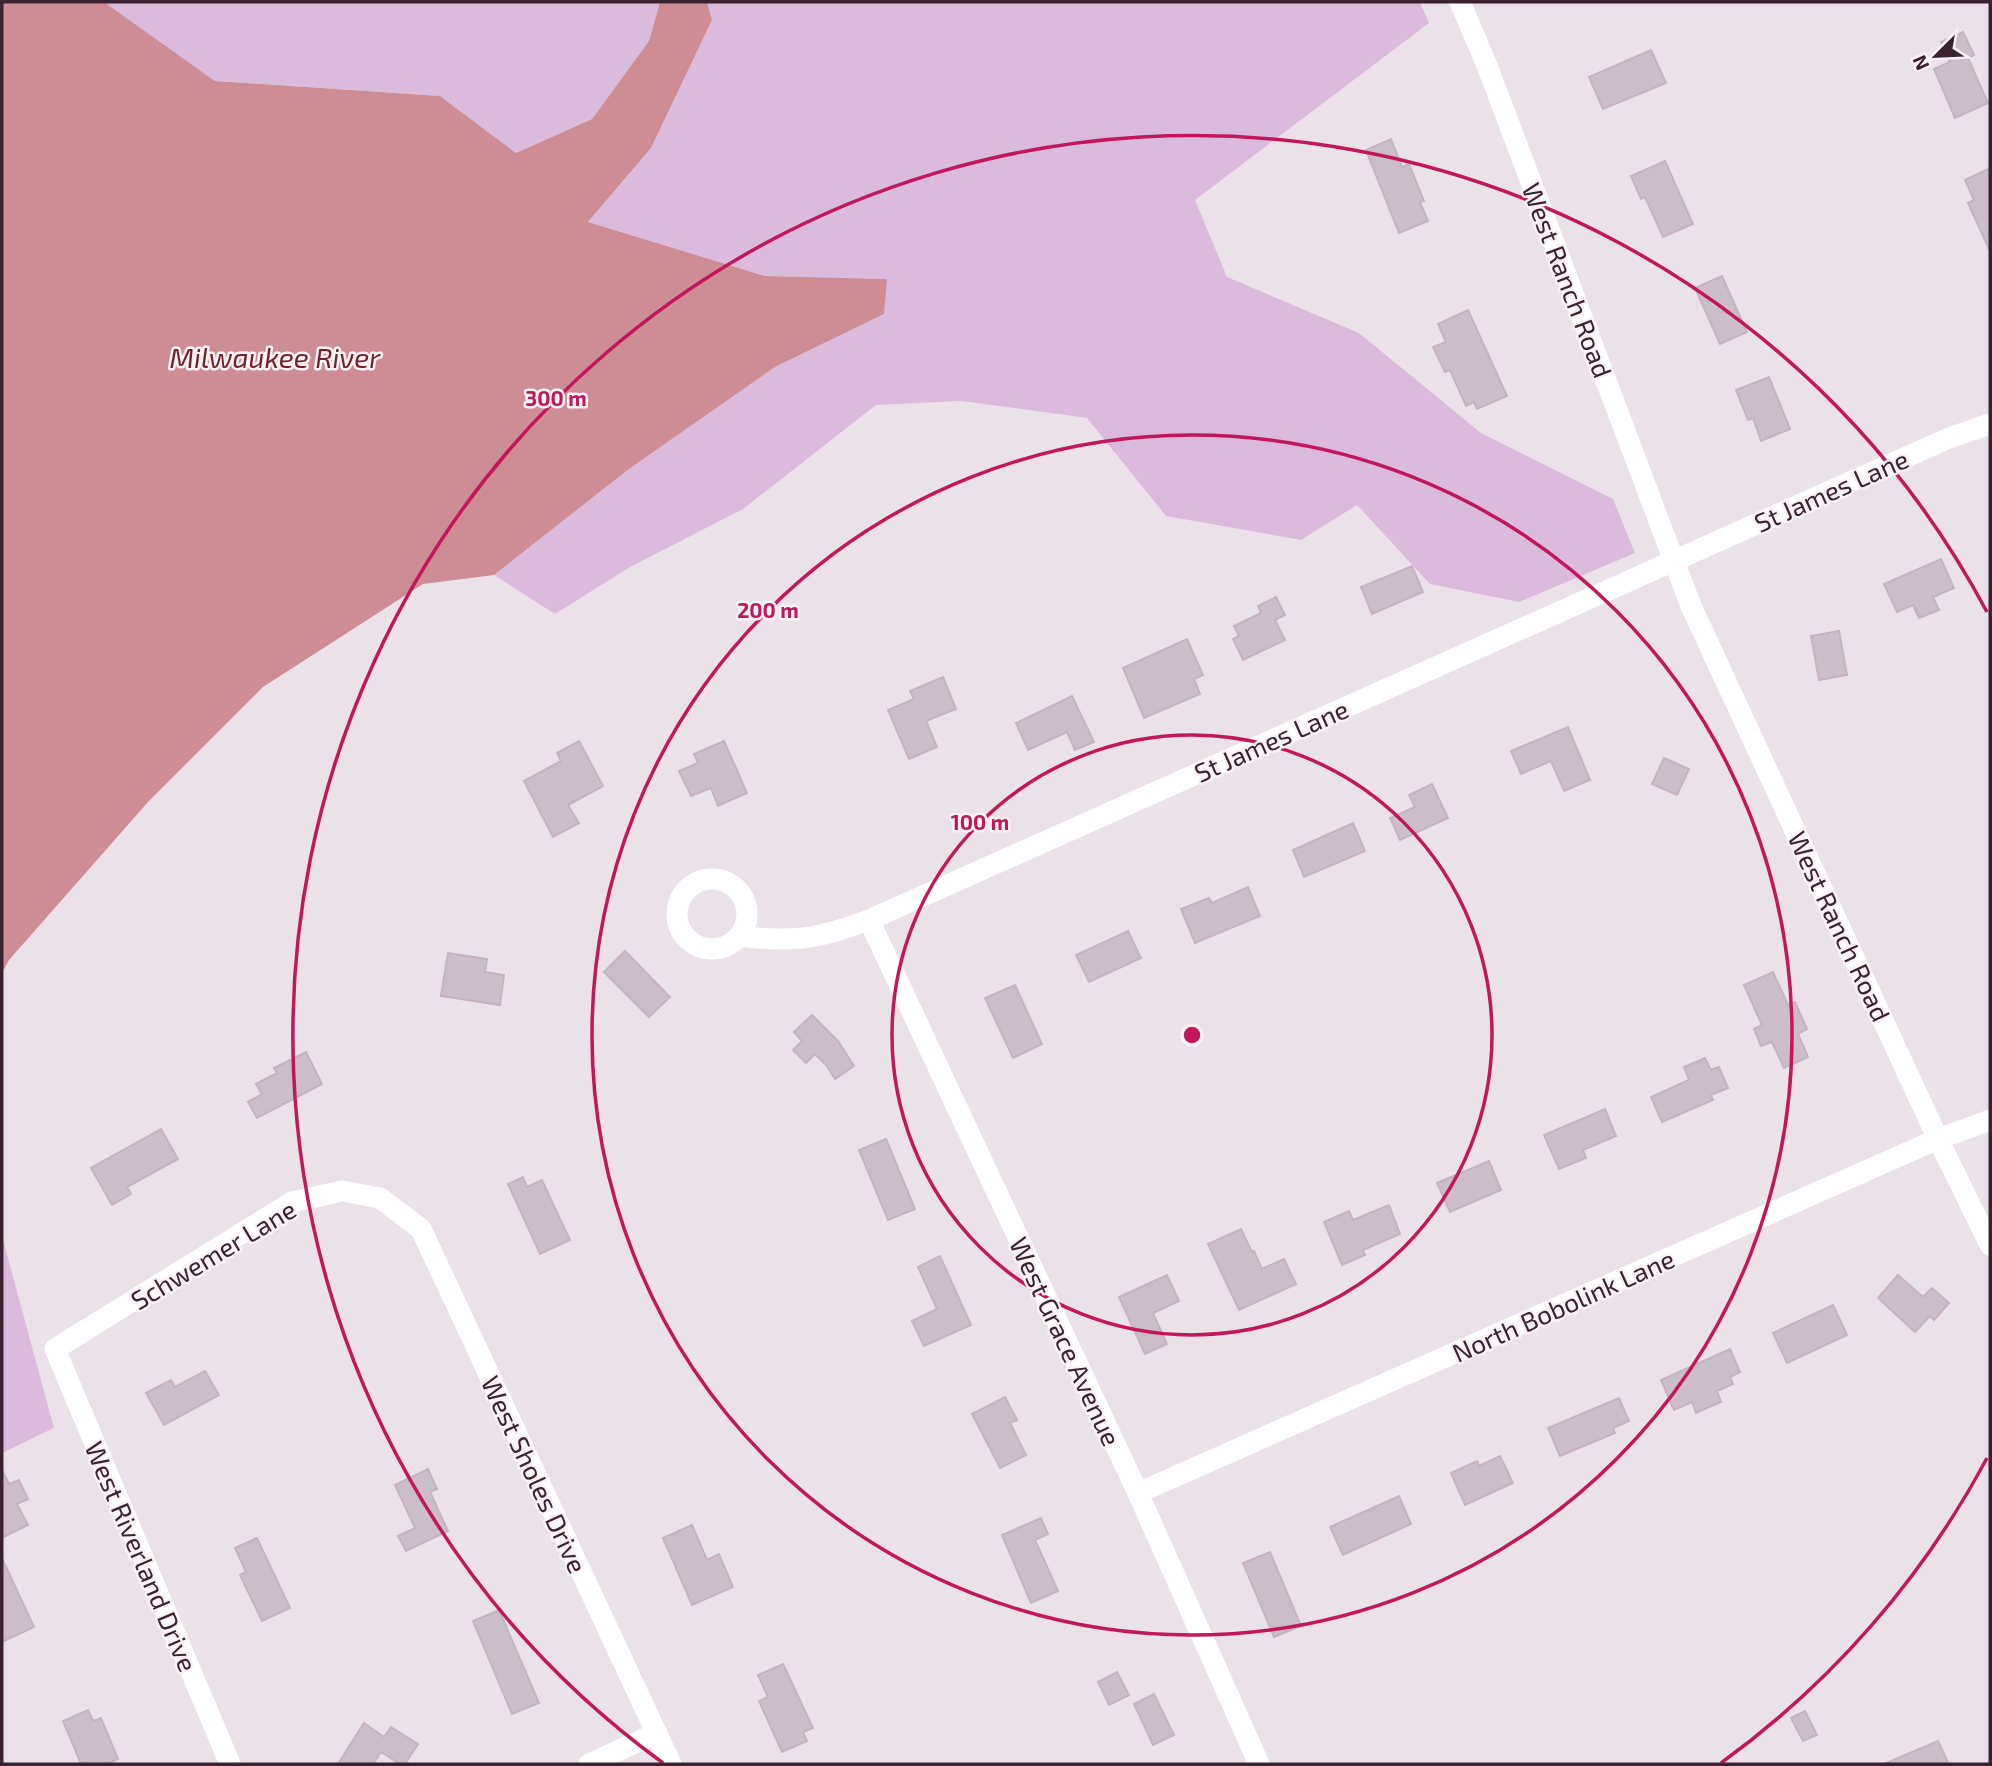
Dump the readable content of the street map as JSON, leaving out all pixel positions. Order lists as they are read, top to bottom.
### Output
{
  "streets": {
    "street": [
      "West Ranch Road",
      "St James Lane",
      "Schwemer Lane",
      "North Bobolink Lane",
      "West Grace Avenue",
      "West Sholes Drive",
      "West Riverland Drive"
    ]
  },
  "crossings": [
    ["West Ranch Road", "St James Lane"],
    ["West Ranch Road", "North Bobolink Lane"],
    ["St James Lane", "West Grace Avenue"],
    ["Schwemer Lane", "West Sholes Drive"],
    ["Schwemer Lane", "West Riverland Drive"],
    ["North Bobolink Lane", "West Grace Avenue"]
  ],
  "water": ["Milwaukee River"],
  "north": "bottom left",
  "rings": ["300 m", "200 m", "100 m"]
}
